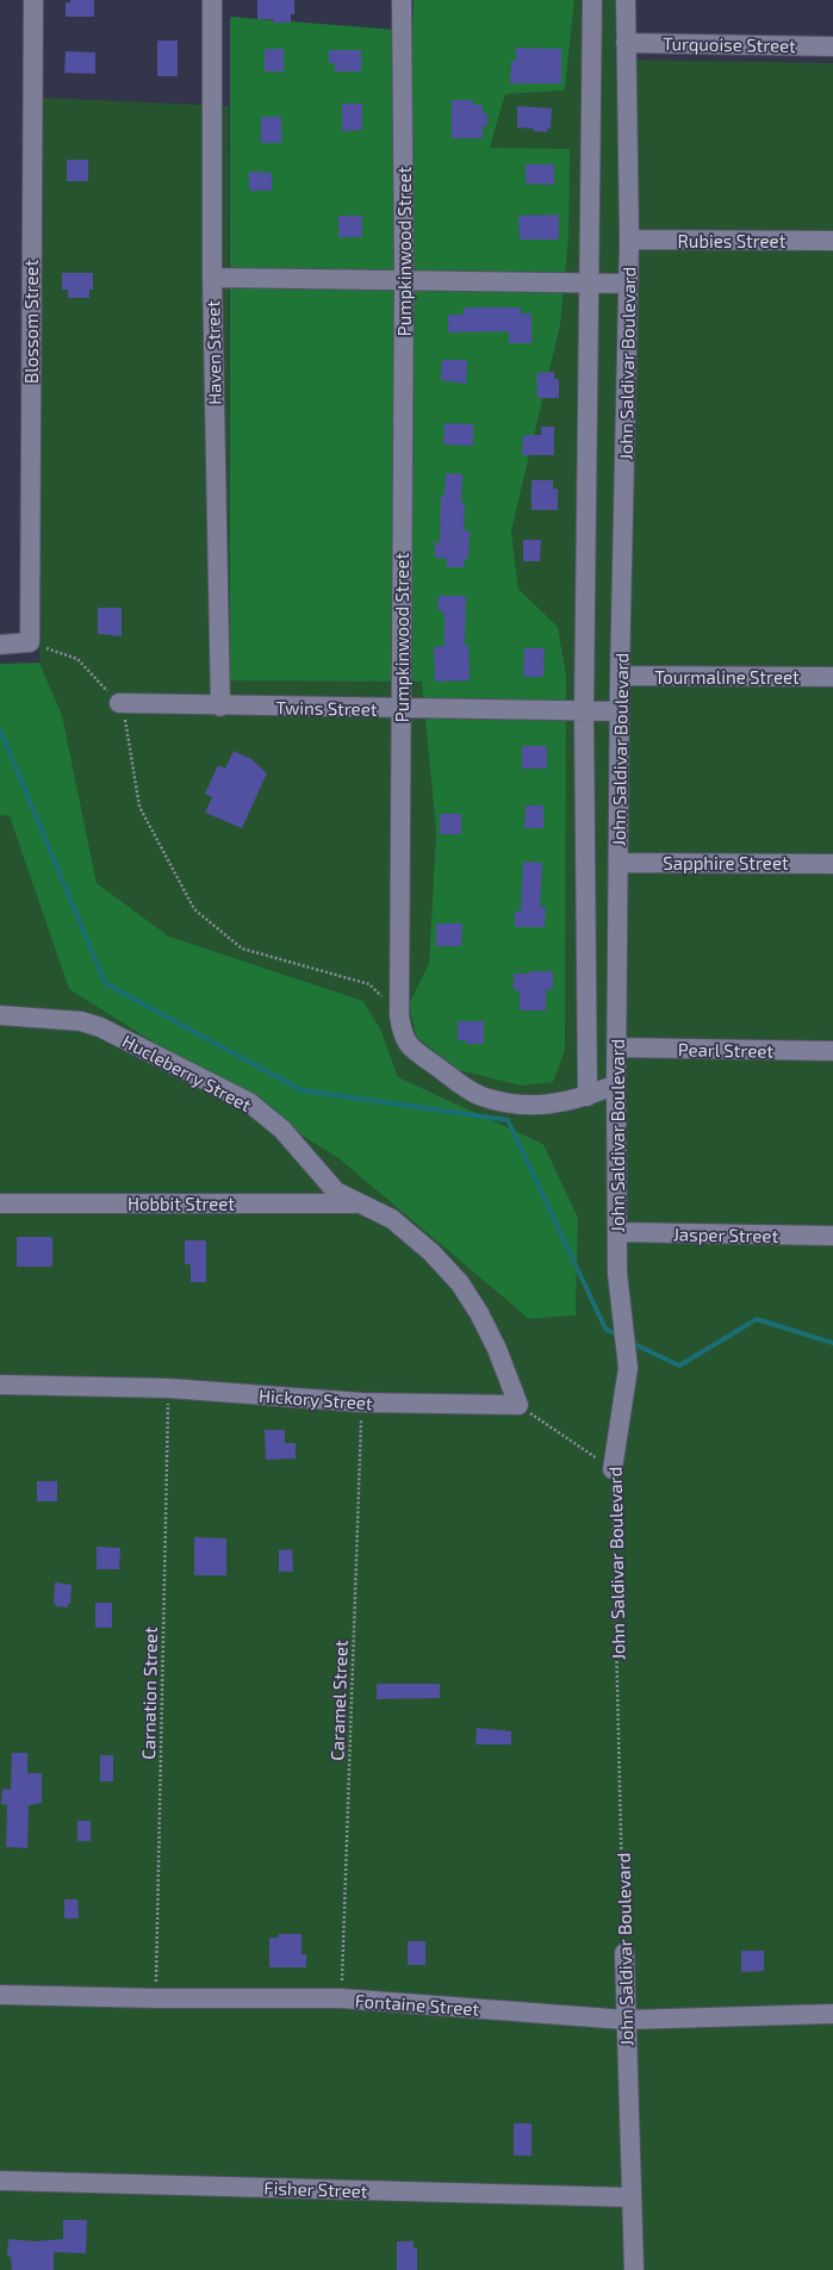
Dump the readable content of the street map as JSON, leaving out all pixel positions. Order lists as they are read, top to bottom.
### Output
{
  "streets": {
    "street": [
      "Turquoise Street",
      "Rubies Street",
      "Pumpkinwood Street",
      "Blossom Street",
      "Haven Street",
      "John Saldivar Boulevard",
      "Tourmaline Street",
      "Twins Street",
      "Sapphire Street",
      "Pearl Street",
      "Hucleberry Street",
      "Hobbit Street",
      "Jasper Street",
      "Hickory Street",
      "Fontaine Street",
      "Fisher Street"
    ],
    "path": ["Carnation Street", "Caramel Street"]
  },
  "crossings": [
    ["Turquoise Street", "John Saldivar Boulevard"],
    ["Rubies Street", "John Saldivar Boulevard"],
    ["Pumpkinwood Street", "John Saldivar Boulevard"],
    ["Pumpkinwood Street", "Twins Street"],
    ["Haven Street", "Twins Street"],
    ["John Saldivar Boulevard", "Tourmaline Street"],
    ["John Saldivar Boulevard", "Twins Street"],
    ["John Saldivar Boulevard", "Sapphire Street"],
    ["John Saldivar Boulevard", "Pearl Street"],
    ["John Saldivar Boulevard", "Jasper Street"],
    ["John Saldivar Boulevard", "Fontaine Street"],
    ["John Saldivar Boulevard", "Fisher Street"],
    ["Hucleberry Street", "Hobbit Street"],
    ["Hucleberry Street", "Hickory Street"],
    ["Hickory Street", "Carnation Street"],
    ["Hickory Street", "Caramel Street"],
    ["Carnation Street", "Fontaine Street"],
    ["Caramel Street", "Fontaine Street"]
  ]
}
